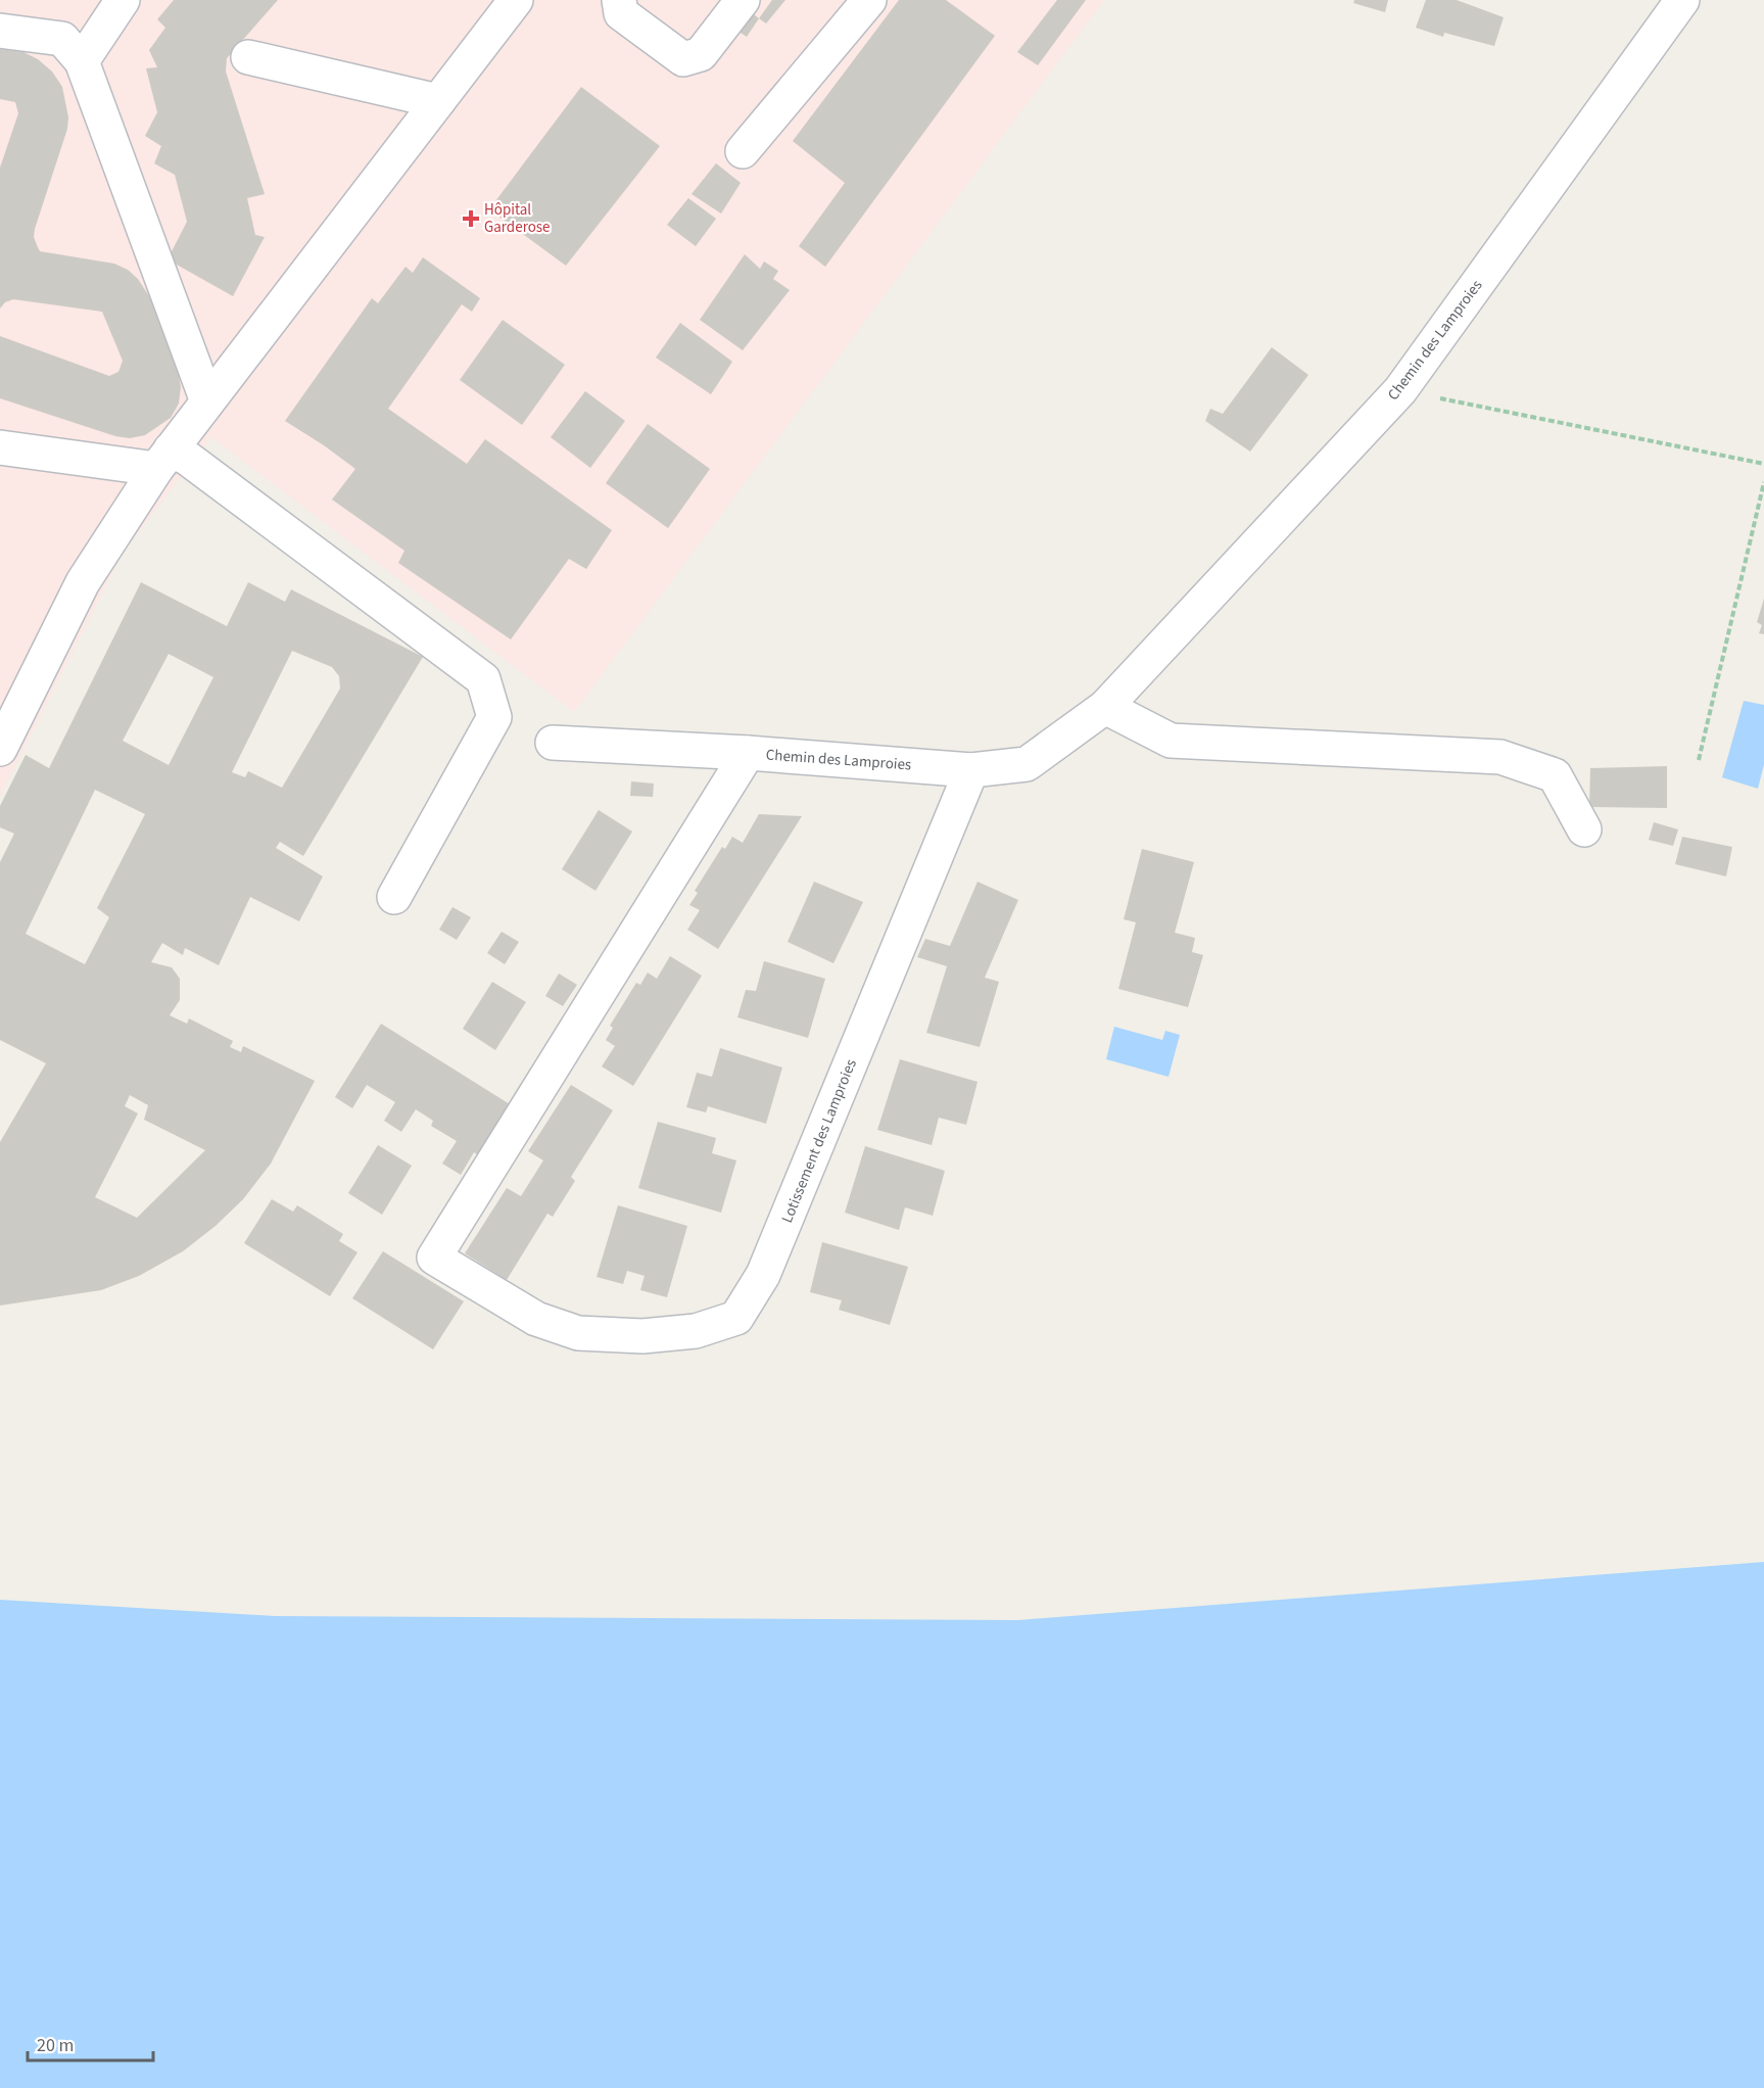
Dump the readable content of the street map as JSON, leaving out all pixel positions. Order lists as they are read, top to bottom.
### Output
{
  "streets": {
    "street": ["Chemin des Lamproies", "Lotissement des Lamproies"]
  },
  "crossings": [
    ["Chemin des Lamproies", "Lotissement des Lamproies"]
  ],
  "places": {
    "health": ["Hôpital Garderose"]
  },
  "scale_bar": "20 m"
}
